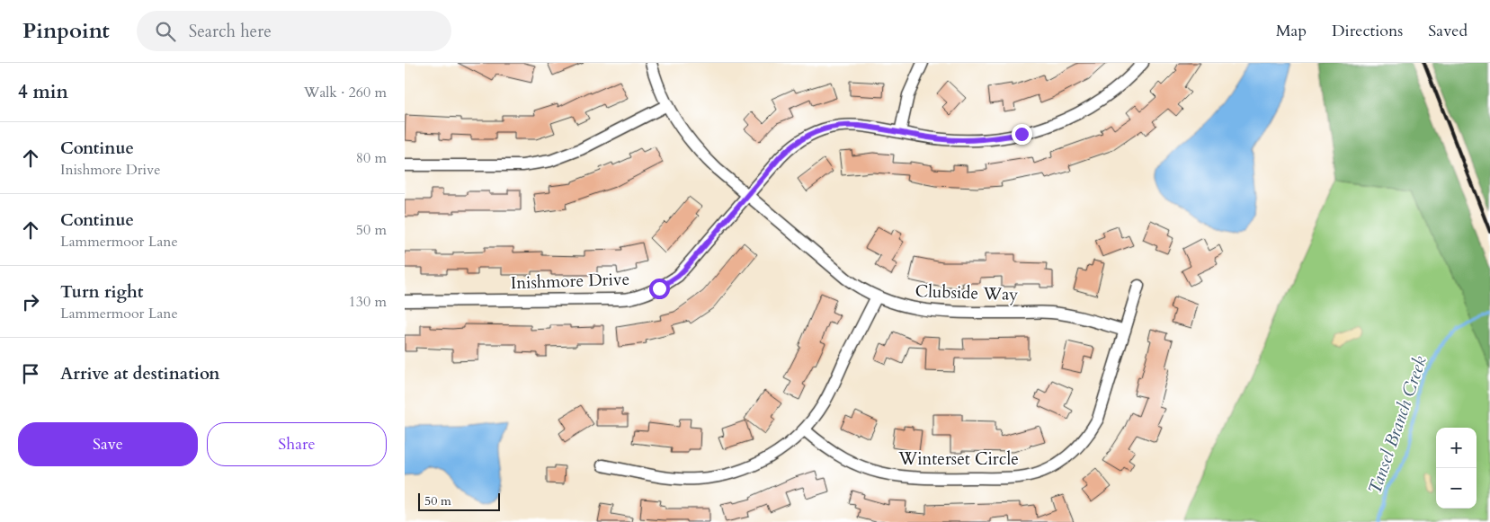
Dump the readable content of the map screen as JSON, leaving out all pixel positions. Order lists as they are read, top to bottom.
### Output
{
  "streets": {
    "street": ["Inishmore Drive", "Clubside Way", "Winterset Circle"]
  },
  "crossings": [
    ["Inishmore Drive", "Clubside Way"],
    ["Clubside Way", "Winterset Circle"]
  ],
  "water": ["Tansel Branch Creek"],
  "scale_bar": "50 m",
  "page": {
    "header": "Pinpoint",
    "search": "Search here",
    "nav": ["Map", "Directions", "Saved"],
    "heading": ["4 min", "Walk · 260 m"],
    "list": [
      ["Continue", "Inishmore Drive", "80 m"],
      ["Continue", "Lammermoor Lane", "50 m"],
      ["Turn right", "Lammermoor Lane", "130 m"],
      "Arrive at destination"
    ],
    "buttons": ["Save", "Share"],
    "map_buttons": ["+", "−"],
    "scale": "50 m"
  }
}
